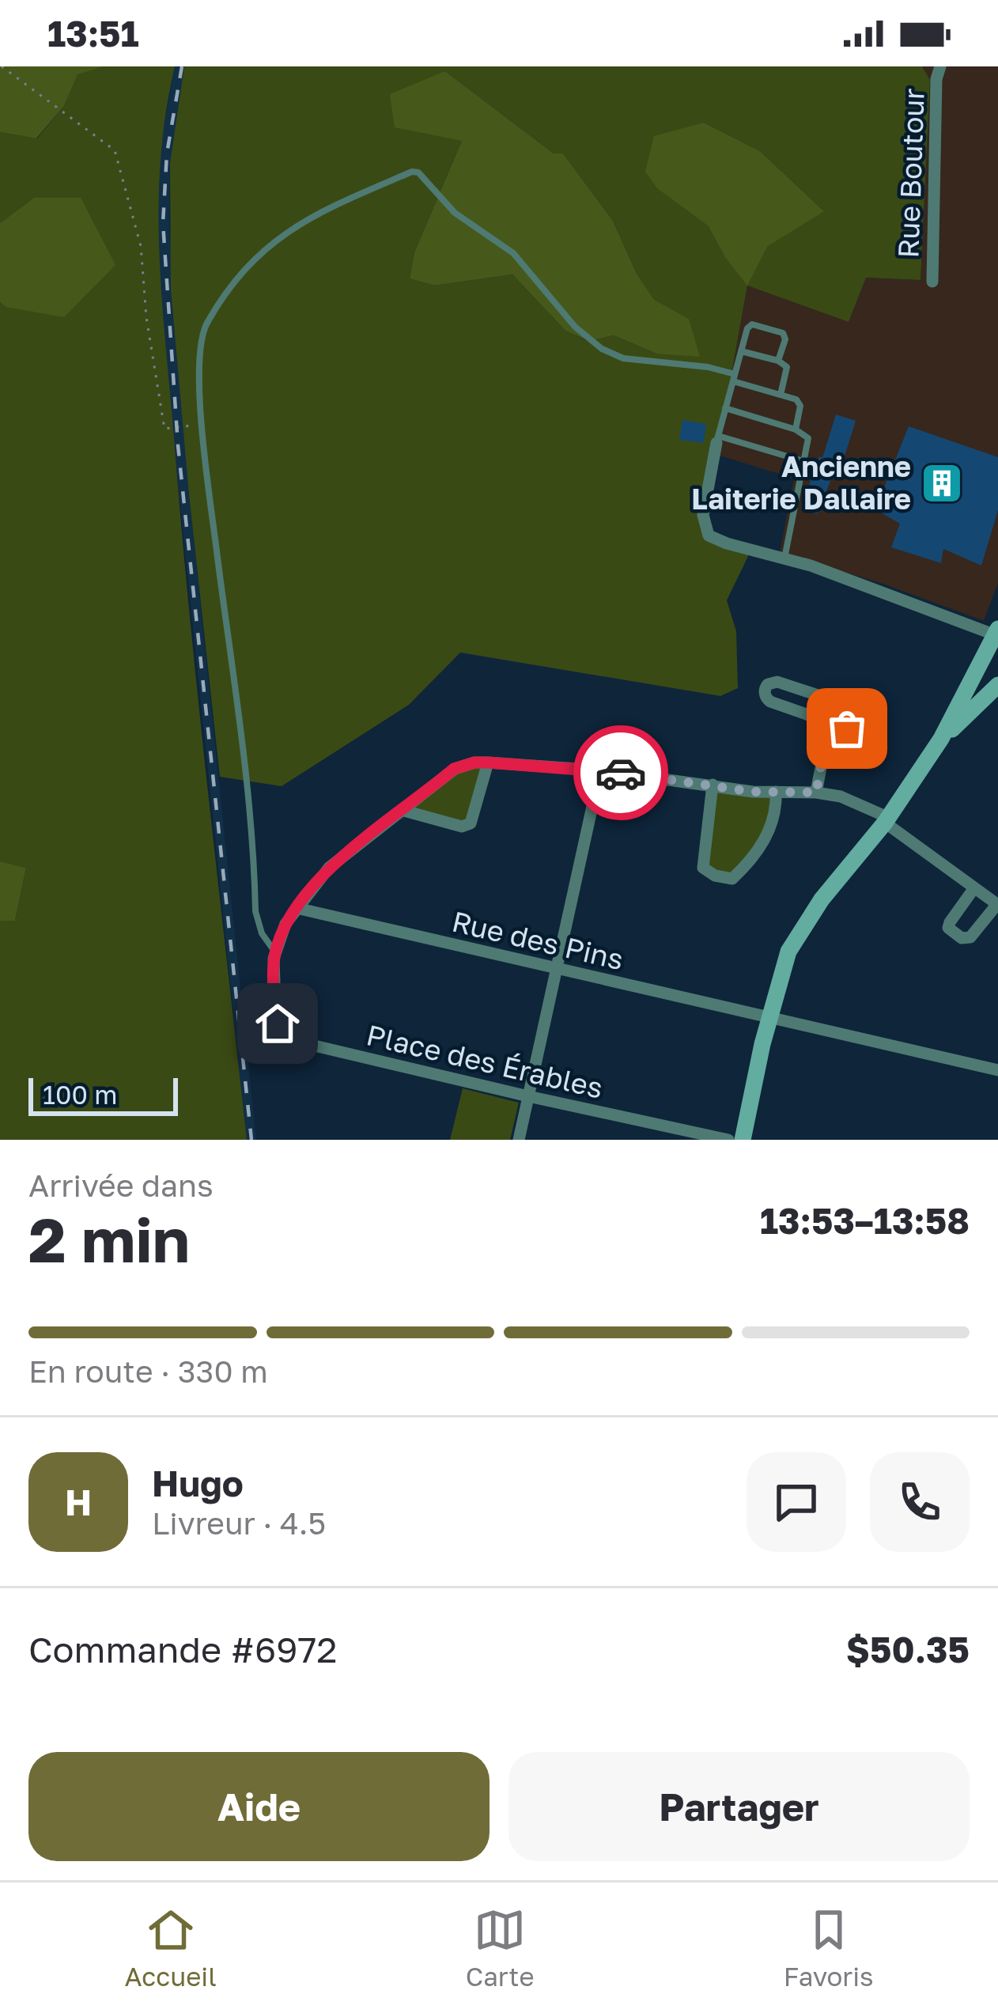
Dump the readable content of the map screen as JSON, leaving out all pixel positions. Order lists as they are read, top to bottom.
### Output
{
  "streets": {
    "street": ["Rue Boutour", "Rue des Pins", "Place des Érables"]
  },
  "crossings": [
    ["Rue des Pins", "Place des Érables"]
  ],
  "places": {
    "building": ["Ancienne Laiterie Dallaire"]
  },
  "scale_bar": "100 m",
  "page": {
    "status": "13:51",
    "scale": "100 m",
    "heading": ["2 min", "Arrivée dans", "13:53–13:58"],
    "panel": [
      "Hugo",
      "Livreur · 4.5",
      "Commande #6972",
      "$50.35"
    ],
    "bar": "En route · 330 m",
    "round": "H",
    "buttons": ["Aide", "Partager"],
    "tabs": ["Accueil", "Carte", "Favoris"]
  }
}
